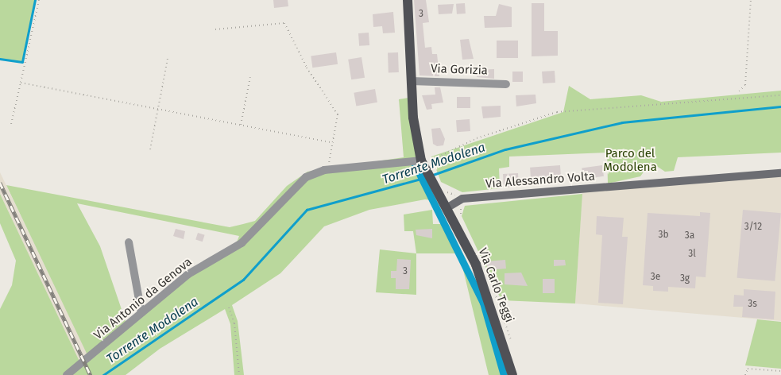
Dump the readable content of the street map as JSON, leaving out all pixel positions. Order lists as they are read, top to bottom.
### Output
{
  "streets": {
    "main road": ["Via Carlo Teggi"],
    "street": ["Via Gorizia", "Via Alessandro Volta", "Via Antonio da Genova"]
  },
  "crossings": [
    ["Via Alessandro Volta", "Via Carlo Teggi"]
  ],
  "water": ["Torrente Modolena"],
  "parks": ["Parco del Modolena"],
  "house_numbers": [
    "3",
    "3/12",
    "3b",
    "3a",
    "3l",
    "3",
    "3e",
    "3g",
    "3s"
  ]
}
